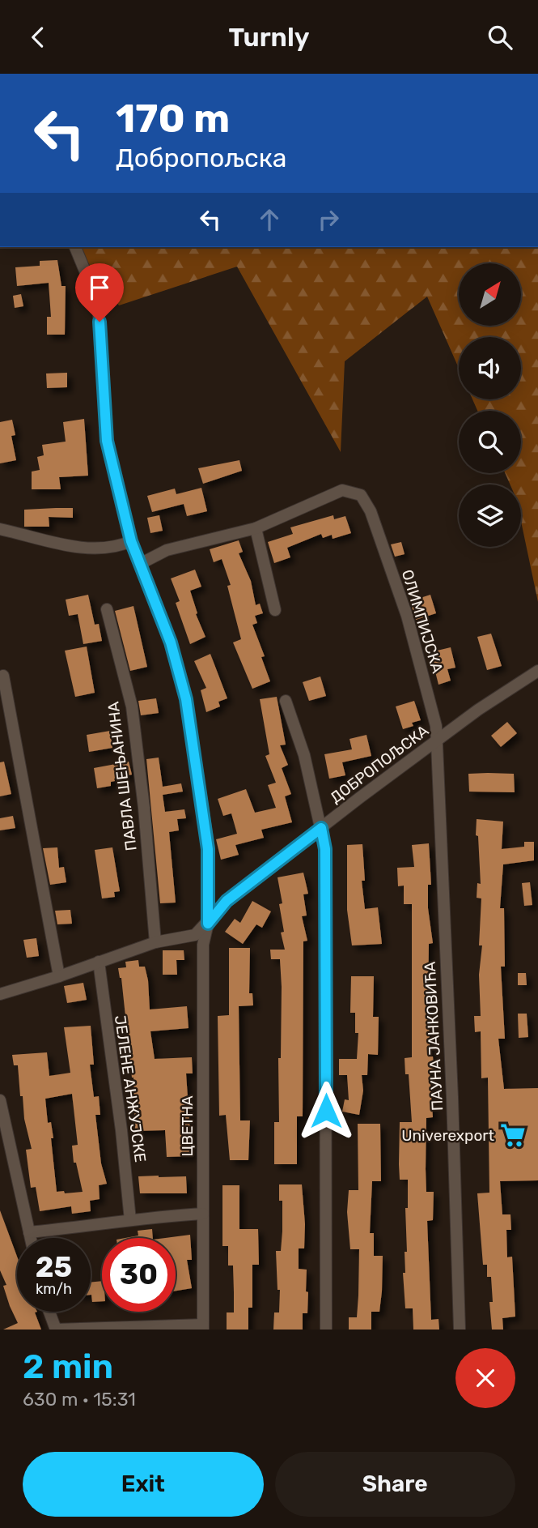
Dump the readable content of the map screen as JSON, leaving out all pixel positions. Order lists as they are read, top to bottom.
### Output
{
  "streets": {
    "street": [
      "ОЛИМПИЈСКА",
      "ДОБРОПОЉСКА",
      "ПАВЛА ШЕЊАНИНА",
      "ПАУНА ЈАНКОВИЋА",
      "ЈЕЛЕНЕ АНЖУЈСКЕ",
      "ЦВЕТНА"
    ]
  },
  "crossings": [
    ["ОЛИМПИЈСКА", "ДОБРОПОЉСКА"],
    ["ОЛИМПИЈСКА", "ПАУНА ЈАНКОВИЋА"],
    ["ДОБРОПОЉСКА", "ПАВЛА ШЕЊАНИНА"],
    ["ДОБРОПОЉСКА", "ПАУНА ЈАНКОВИЋА"],
    ["ДОБРОПОЉСКА", "ЈЕЛЕНЕ АНЖУЈСКЕ"],
    ["ДОБРОПОЉСКА", "ЦВЕТНА"]
  ],
  "places": {
    "supermarket": ["Univerexport"]
  },
  "north": "top right",
  "page": {
    "header": "Turnly",
    "turn": ["170 m", "Добропољска"],
    "speed": "25 km/h",
    "limit": "30",
    "heading": ["2 min", "630 m · 15:31"],
    "buttons": ["Exit", "Share"]
  }
}
